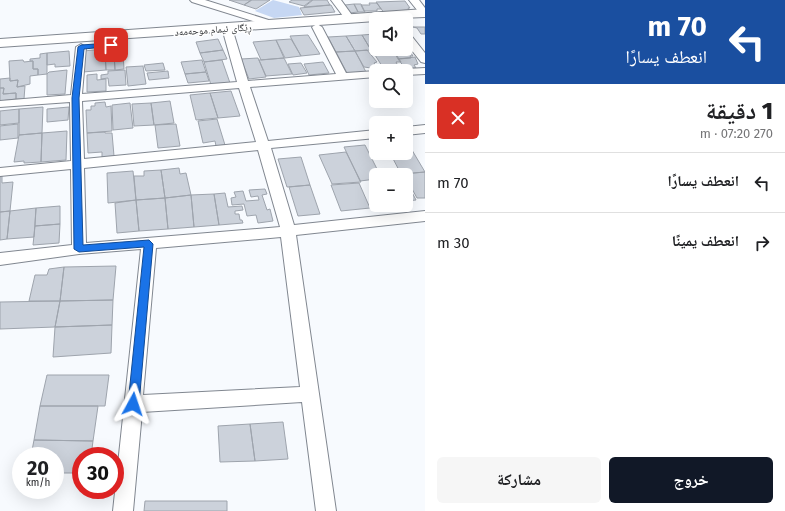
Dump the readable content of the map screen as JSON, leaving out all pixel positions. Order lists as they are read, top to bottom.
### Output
{
  "streets": {
    "main road": ["ڕێگای ئیمام موحەمەد"]
  },
  "page": {
    "turn": ["70 m", "انعطف يسارًا"],
    "map_buttons": ["+", "−"],
    "heading": ["1 دقيقة", "270 m · 07:20"],
    "list": [
      {
        "name": "انعطف يسارًا",
        "value": "70 m"
      },
      {
        "name": "انعطف يمينًا",
        "value": "30 m"
      }
    ],
    "speed": "20 km/h",
    "limit": "30",
    "buttons": ["خروج", "مشاركة"]
  }
}
